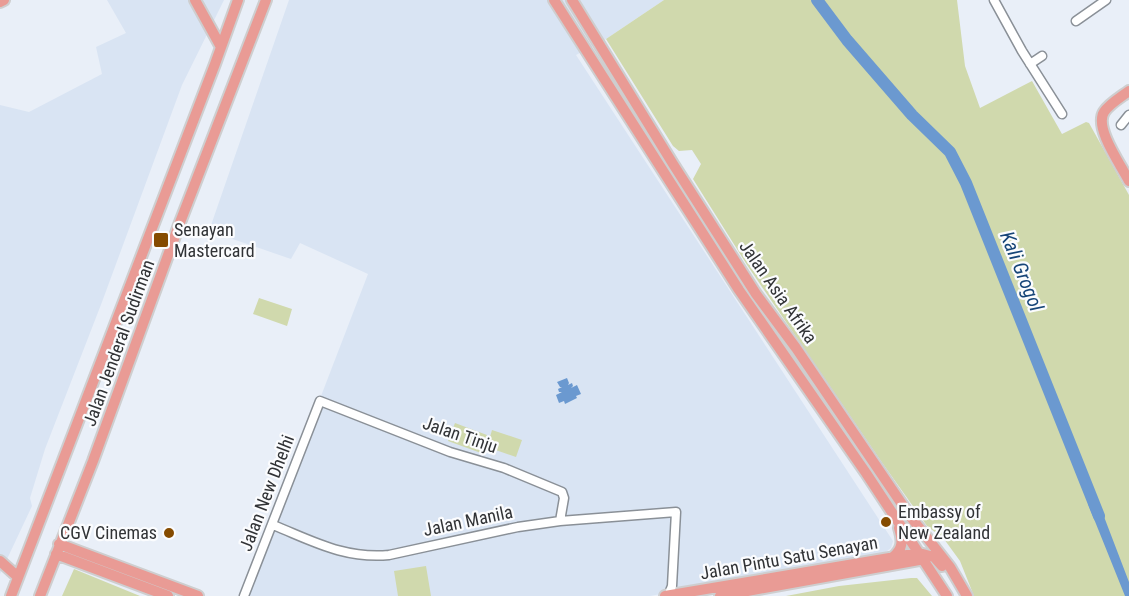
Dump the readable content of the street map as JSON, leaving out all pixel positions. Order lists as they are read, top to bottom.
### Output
{
  "streets": {
    "main road": ["Jalan Asia Afrika", "Jalan Jenderal Sudirman", "Jalan Pintu Satu Senayan"],
    "street": ["Jalan Tinju", "Jalan New Dhelhi", "Jalan Manila"]
  },
  "crossings": [
    ["Jalan Asia Afrika", "Jalan Pintu Satu Senayan"],
    ["Jalan Tinju", "Jalan New Dhelhi"],
    ["Jalan Tinju", "Jalan Manila"],
    ["Jalan New Dhelhi", "Jalan Manila"],
    ["Jalan Manila", "Jalan Pintu Satu Senayan"]
  ],
  "water": ["Kali Grogol"],
  "places": {
    "transit": ["Senayan Mastercard"],
    "other": ["Embassy of New Zealand", "CGV Cinemas"]
  }
}
